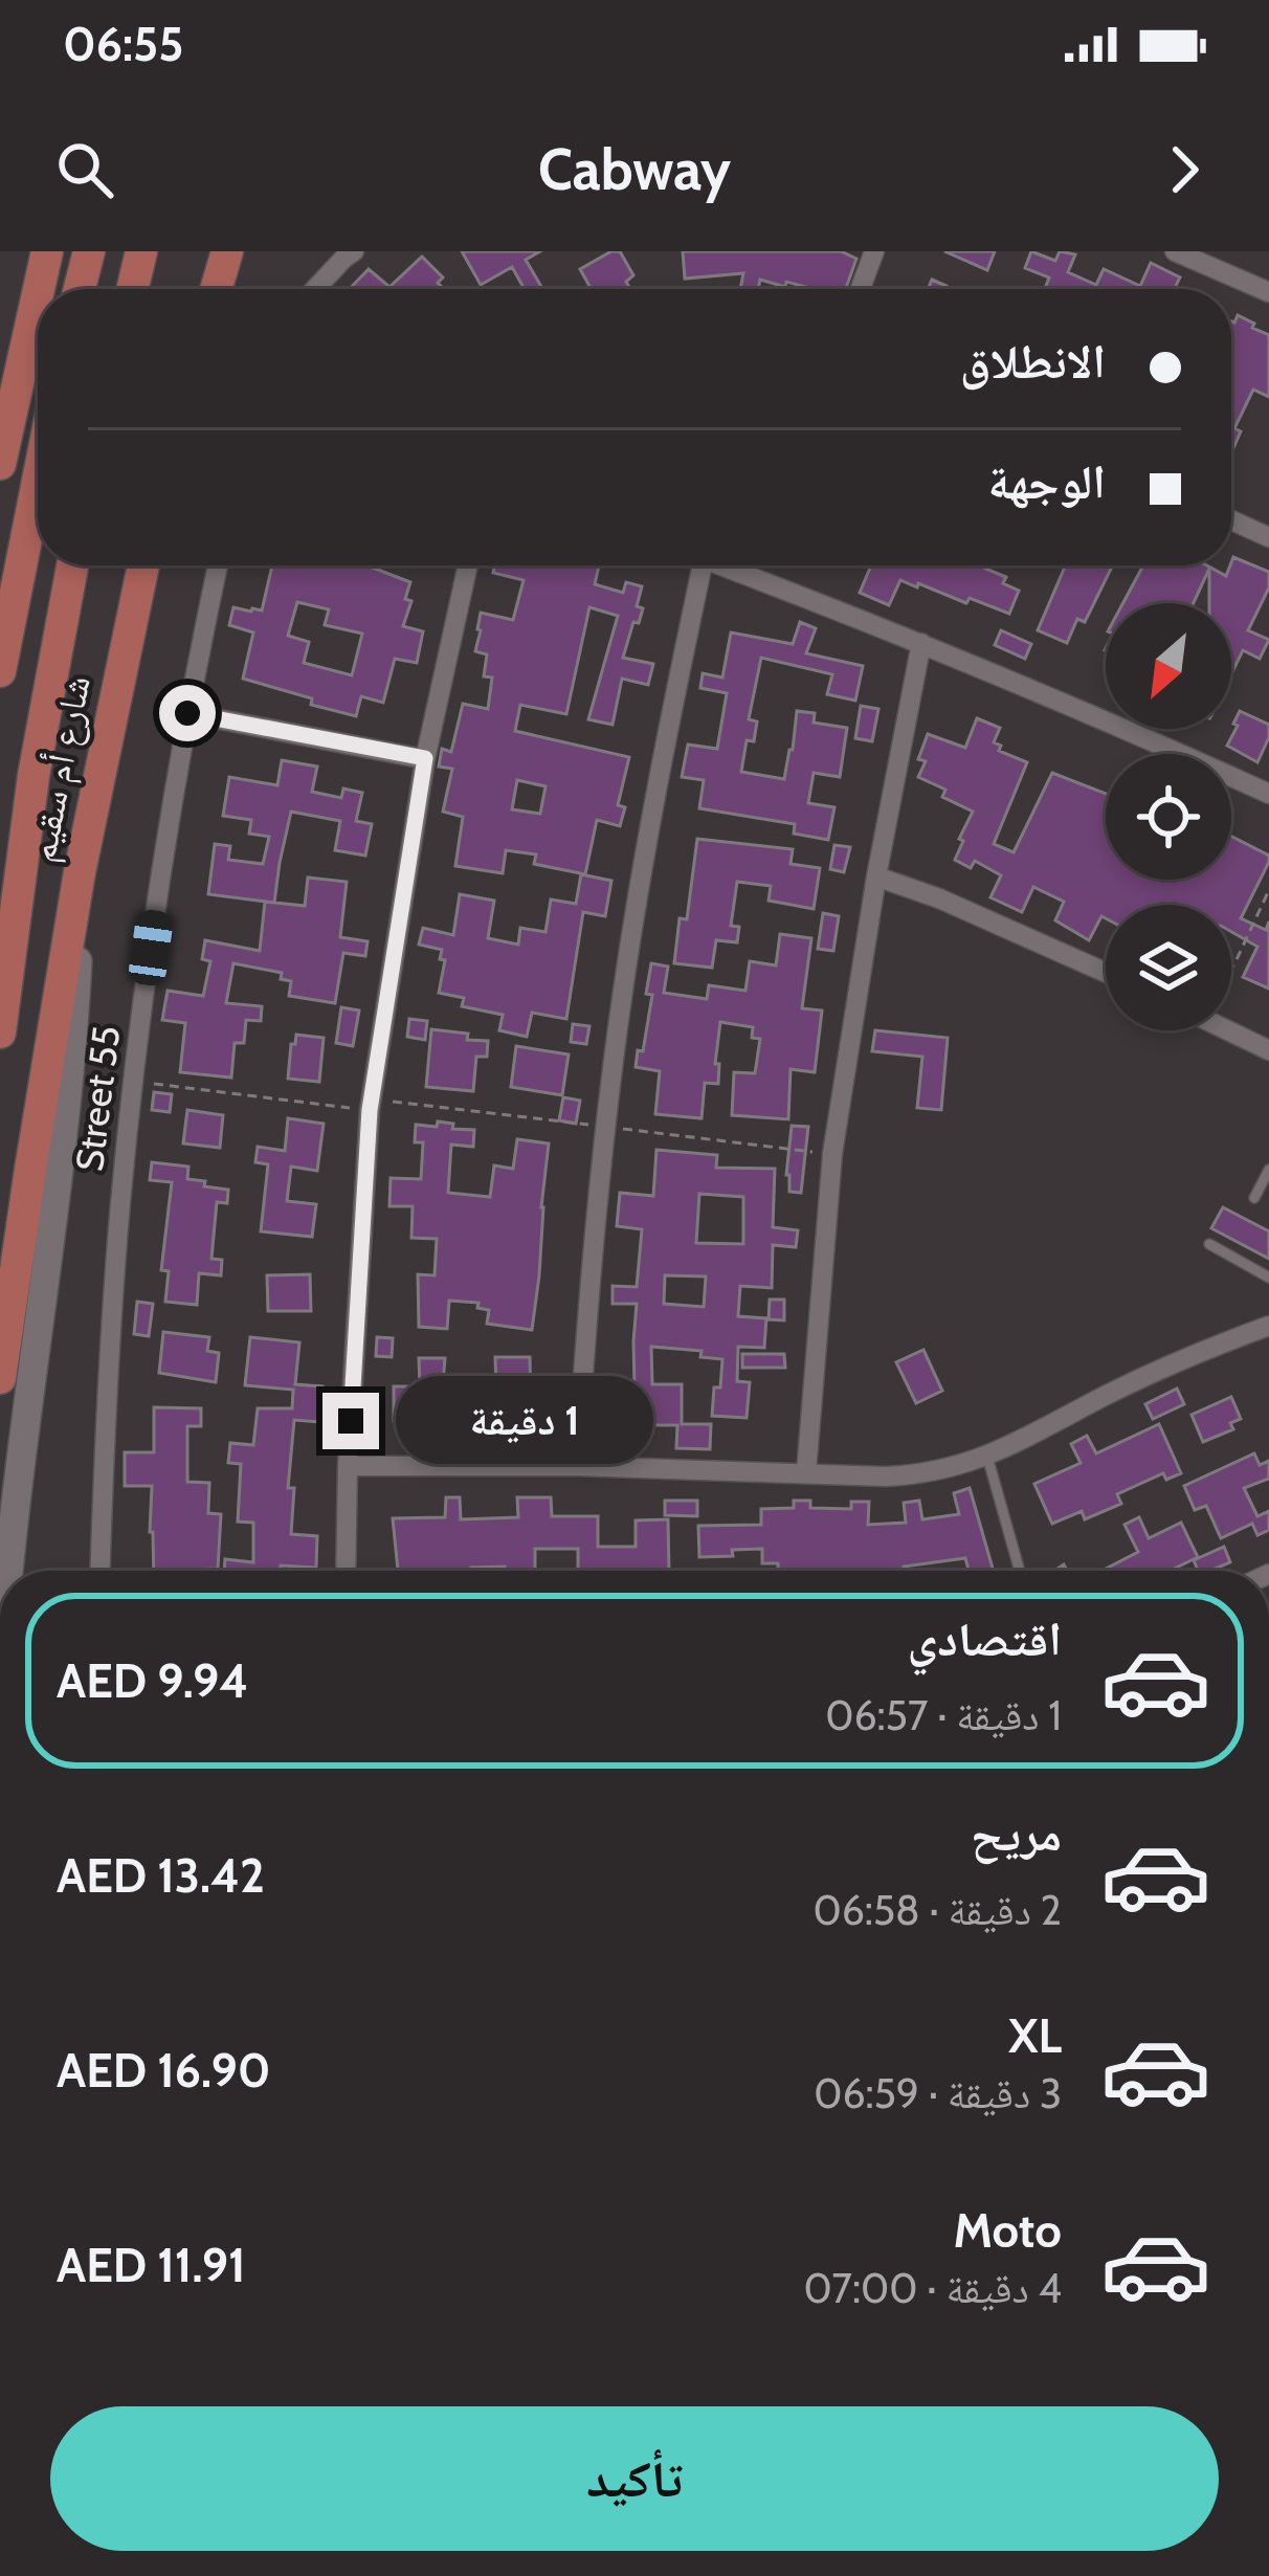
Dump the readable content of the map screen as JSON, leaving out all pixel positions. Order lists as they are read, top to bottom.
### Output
{
  "streets": {
    "main road": ["شارع أم سقيم"],
    "street": ["Street 55"]
  },
  "north": "bottom left",
  "page": {
    "status": "06:55",
    "header": "Cabway",
    "banner": ["الانطلاق", "الوجهة"],
    "bubble": "1 دقيقة",
    "list": [
      {
        "name": "اقتصادي",
        "note": "1 دقيقة · 06:57",
        "value": "AED 9.94"
      },
      {
        "name": "مريح",
        "note": "2 دقيقة · 06:58",
        "value": "AED 13.42"
      },
      {
        "name": "XL",
        "note": "3 دقيقة · 06:59",
        "value": "AED 16.90"
      },
      {
        "name": "Moto",
        "note": "4 دقيقة · 07:00",
        "value": "AED 11.91"
      }
    ],
    "buttons": "تأكيد"
  }
}
